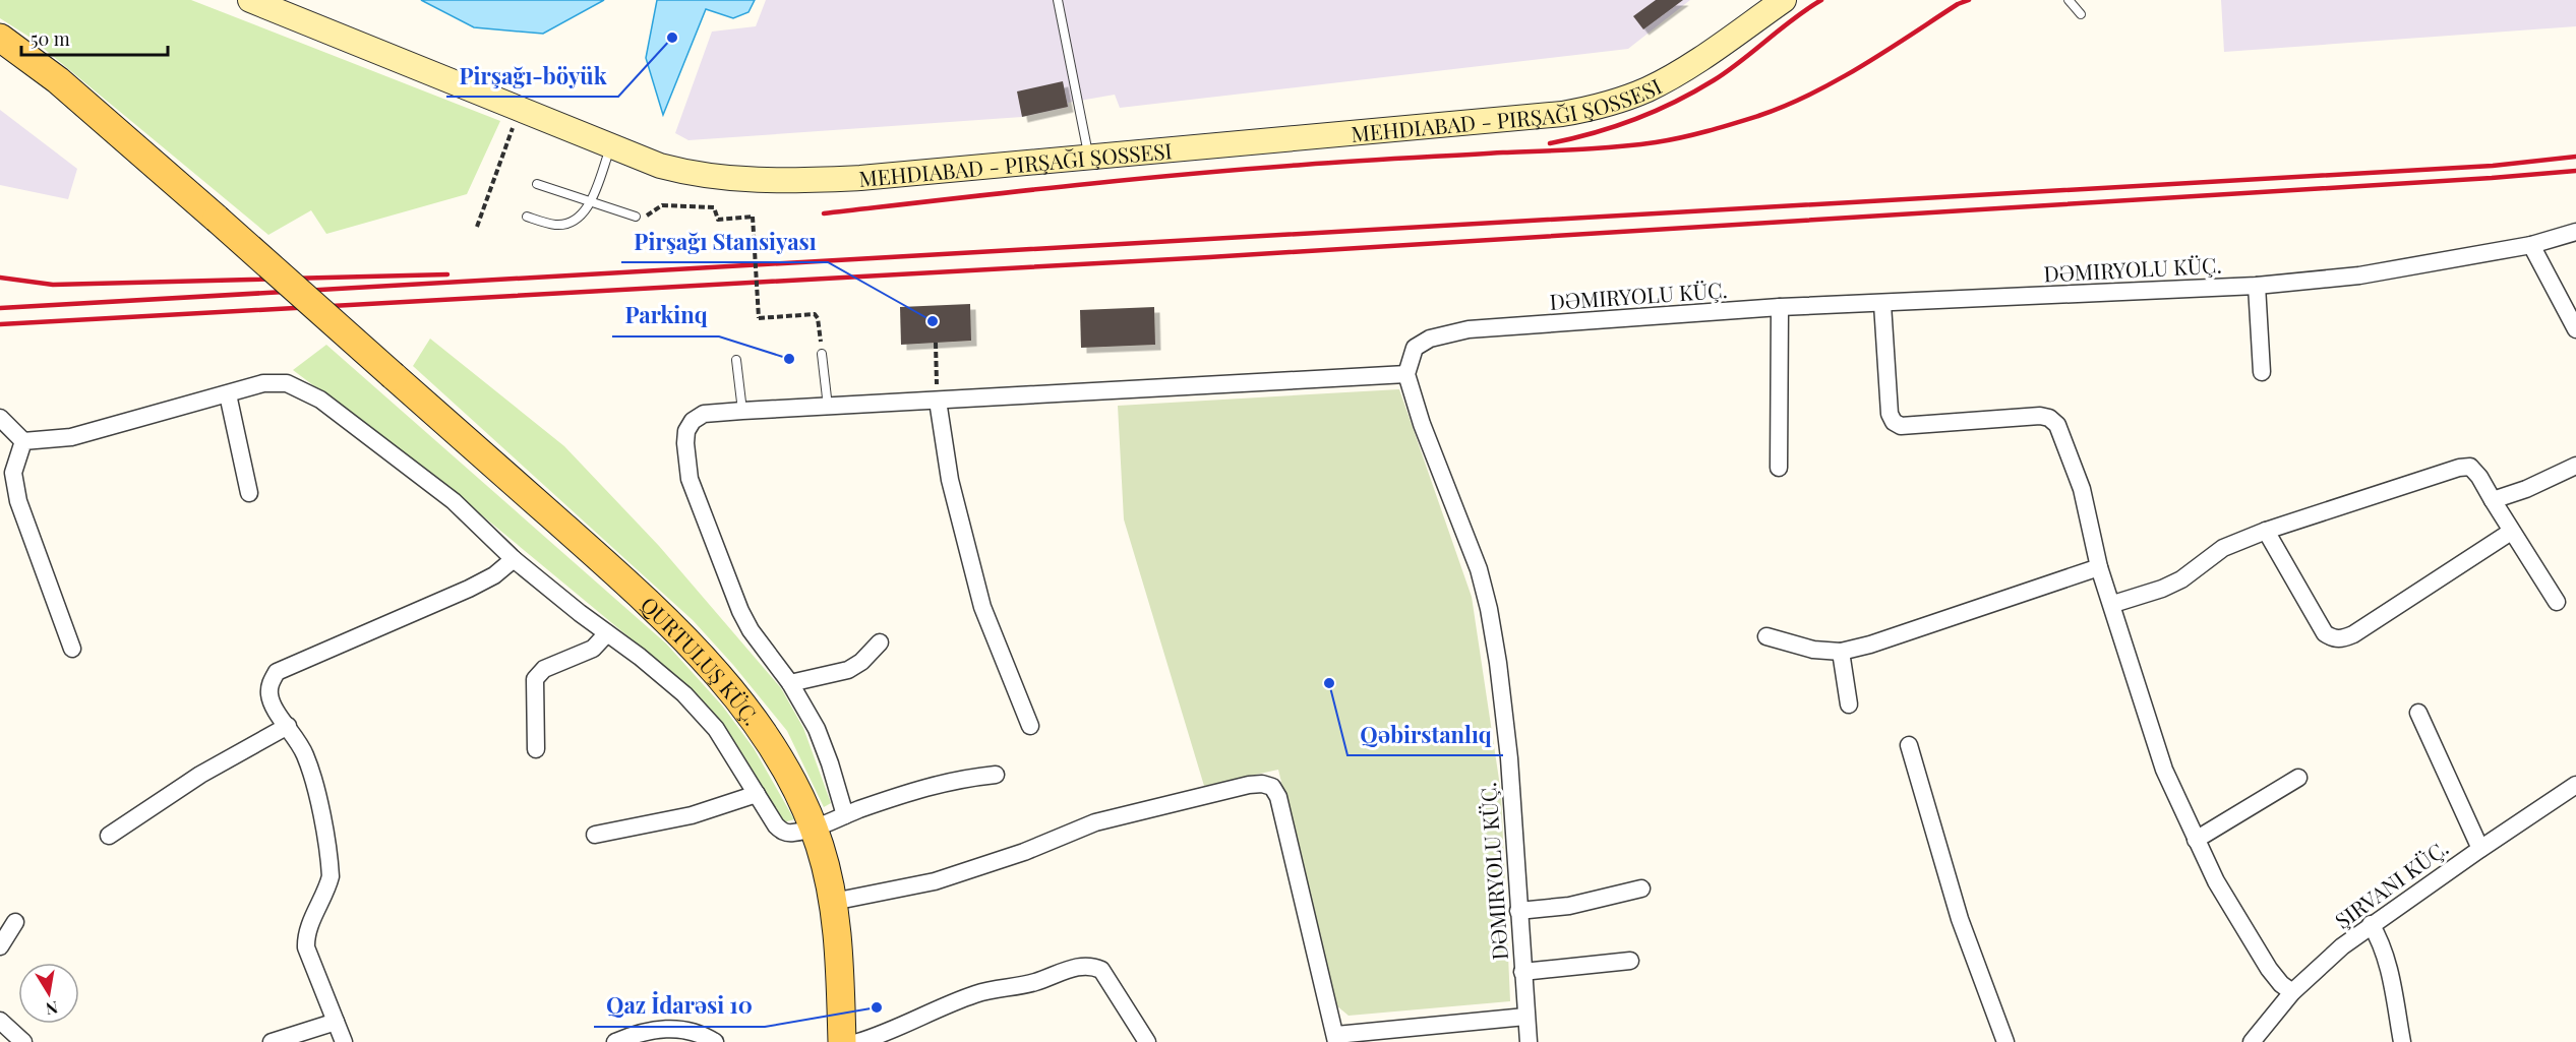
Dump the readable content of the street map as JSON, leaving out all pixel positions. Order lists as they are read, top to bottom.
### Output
{
  "streets": {
    "main road": ["QURTULUŞ KÜÇ."],
    "street": ["DƏMIRYOLU KÜÇ.", "ŞIRVANI KÜÇ."]
  },
  "places": [
    "Pirşağı-böyük",
    "Pirşağı Stansiyası",
    "Parkinq",
    "Qəbirstanlıq",
    "Qaz İdarəsi 10"
  ],
  "scale_bar": "50 m",
  "north": "bottom"
}
